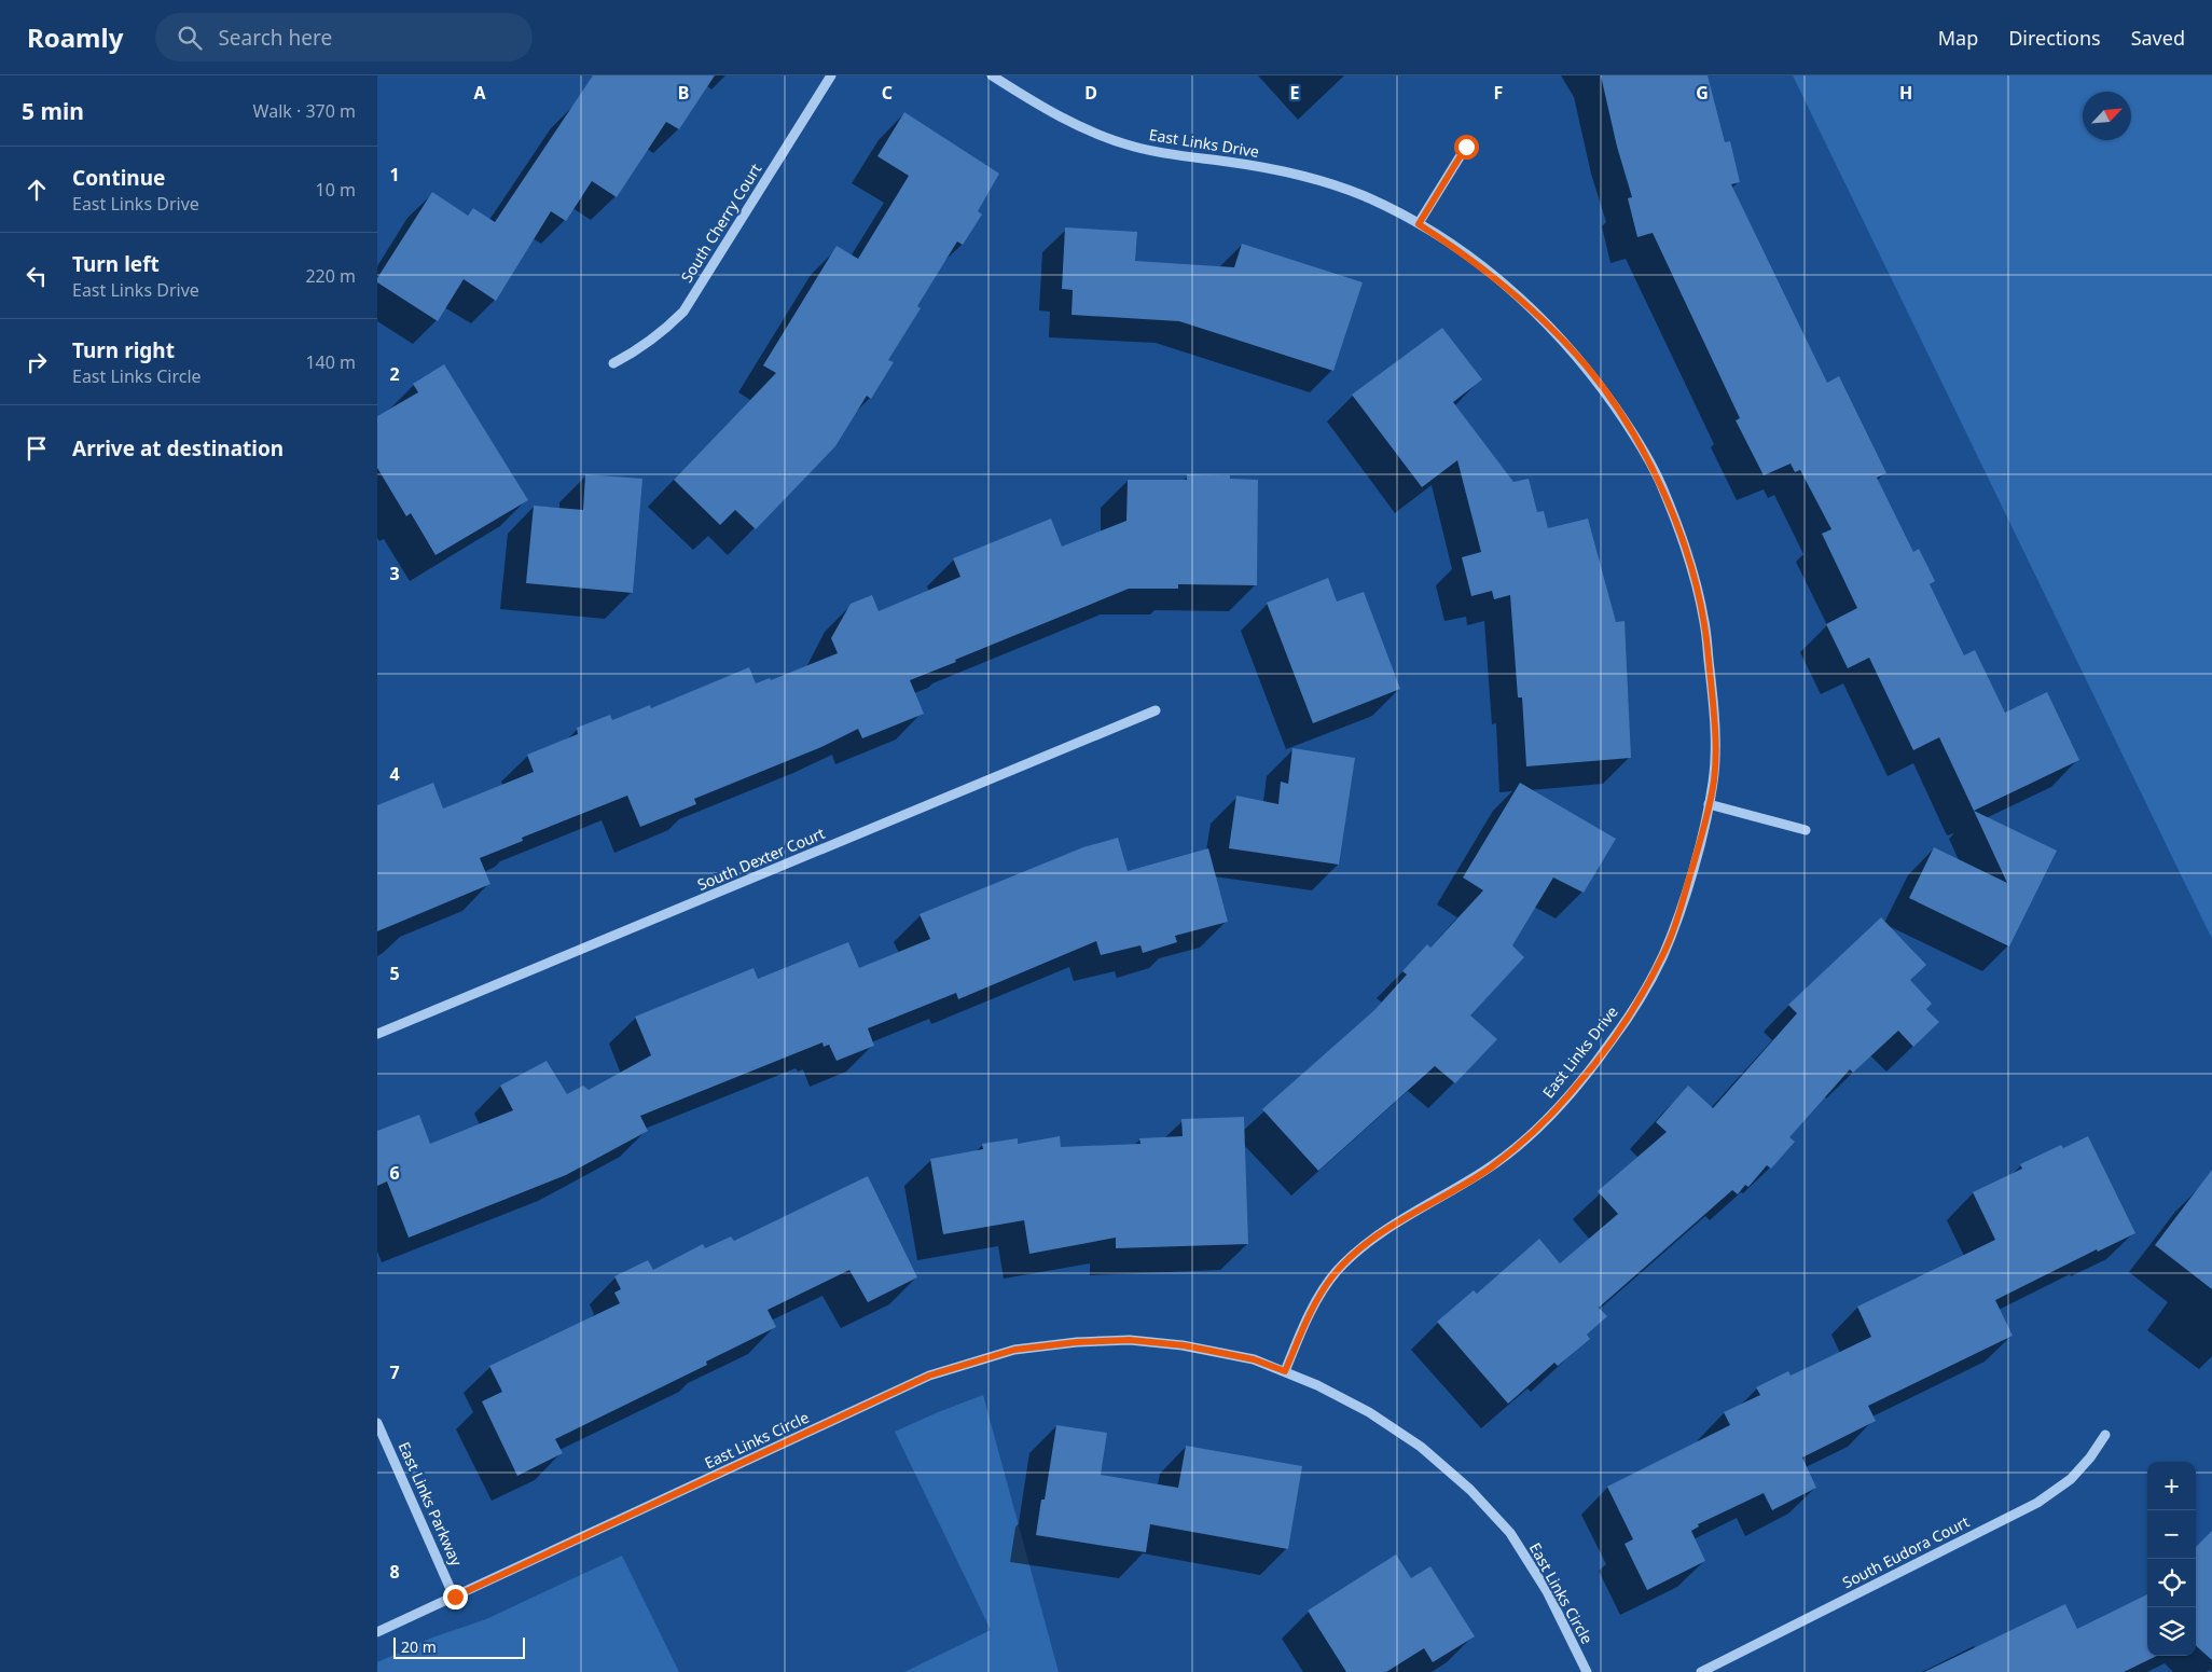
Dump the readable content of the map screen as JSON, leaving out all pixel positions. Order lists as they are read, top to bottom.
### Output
{
  "streets": {
    "street": [
      "East Links Drive",
      "South Cherry Court",
      "South Dexter Court",
      "East Links Circle",
      "East Links Parkway",
      "South Eudora Court"
    ]
  },
  "crossings": [
    ["East Links Drive", "East Links Circle"],
    ["East Links Circle", "East Links Parkway"]
  ],
  "scale_bar": "20 m",
  "north": "top right",
  "page": {
    "header": "Roamly",
    "search": "Search here",
    "nav": ["Map", "Directions", "Saved"],
    "heading": ["5 min", "Walk · 370 m"],
    "list": [
      ["Continue", "East Links Drive", "10 m"],
      ["Turn left", "East Links Drive", "220 m"],
      ["Turn right", "East Links Circle", "140 m"],
      "Arrive at destination"
    ],
    "map_buttons": ["+", "−"],
    "scale": "20 m"
  },
  "grid": {
    "columns": [
      "A",
      "B",
      "C",
      "D",
      "E",
      "F",
      "G",
      "H"
    ],
    "rows": [
      "1",
      "2",
      "3",
      "4",
      "5",
      "6",
      "7",
      "8"
    ]
  }
}
